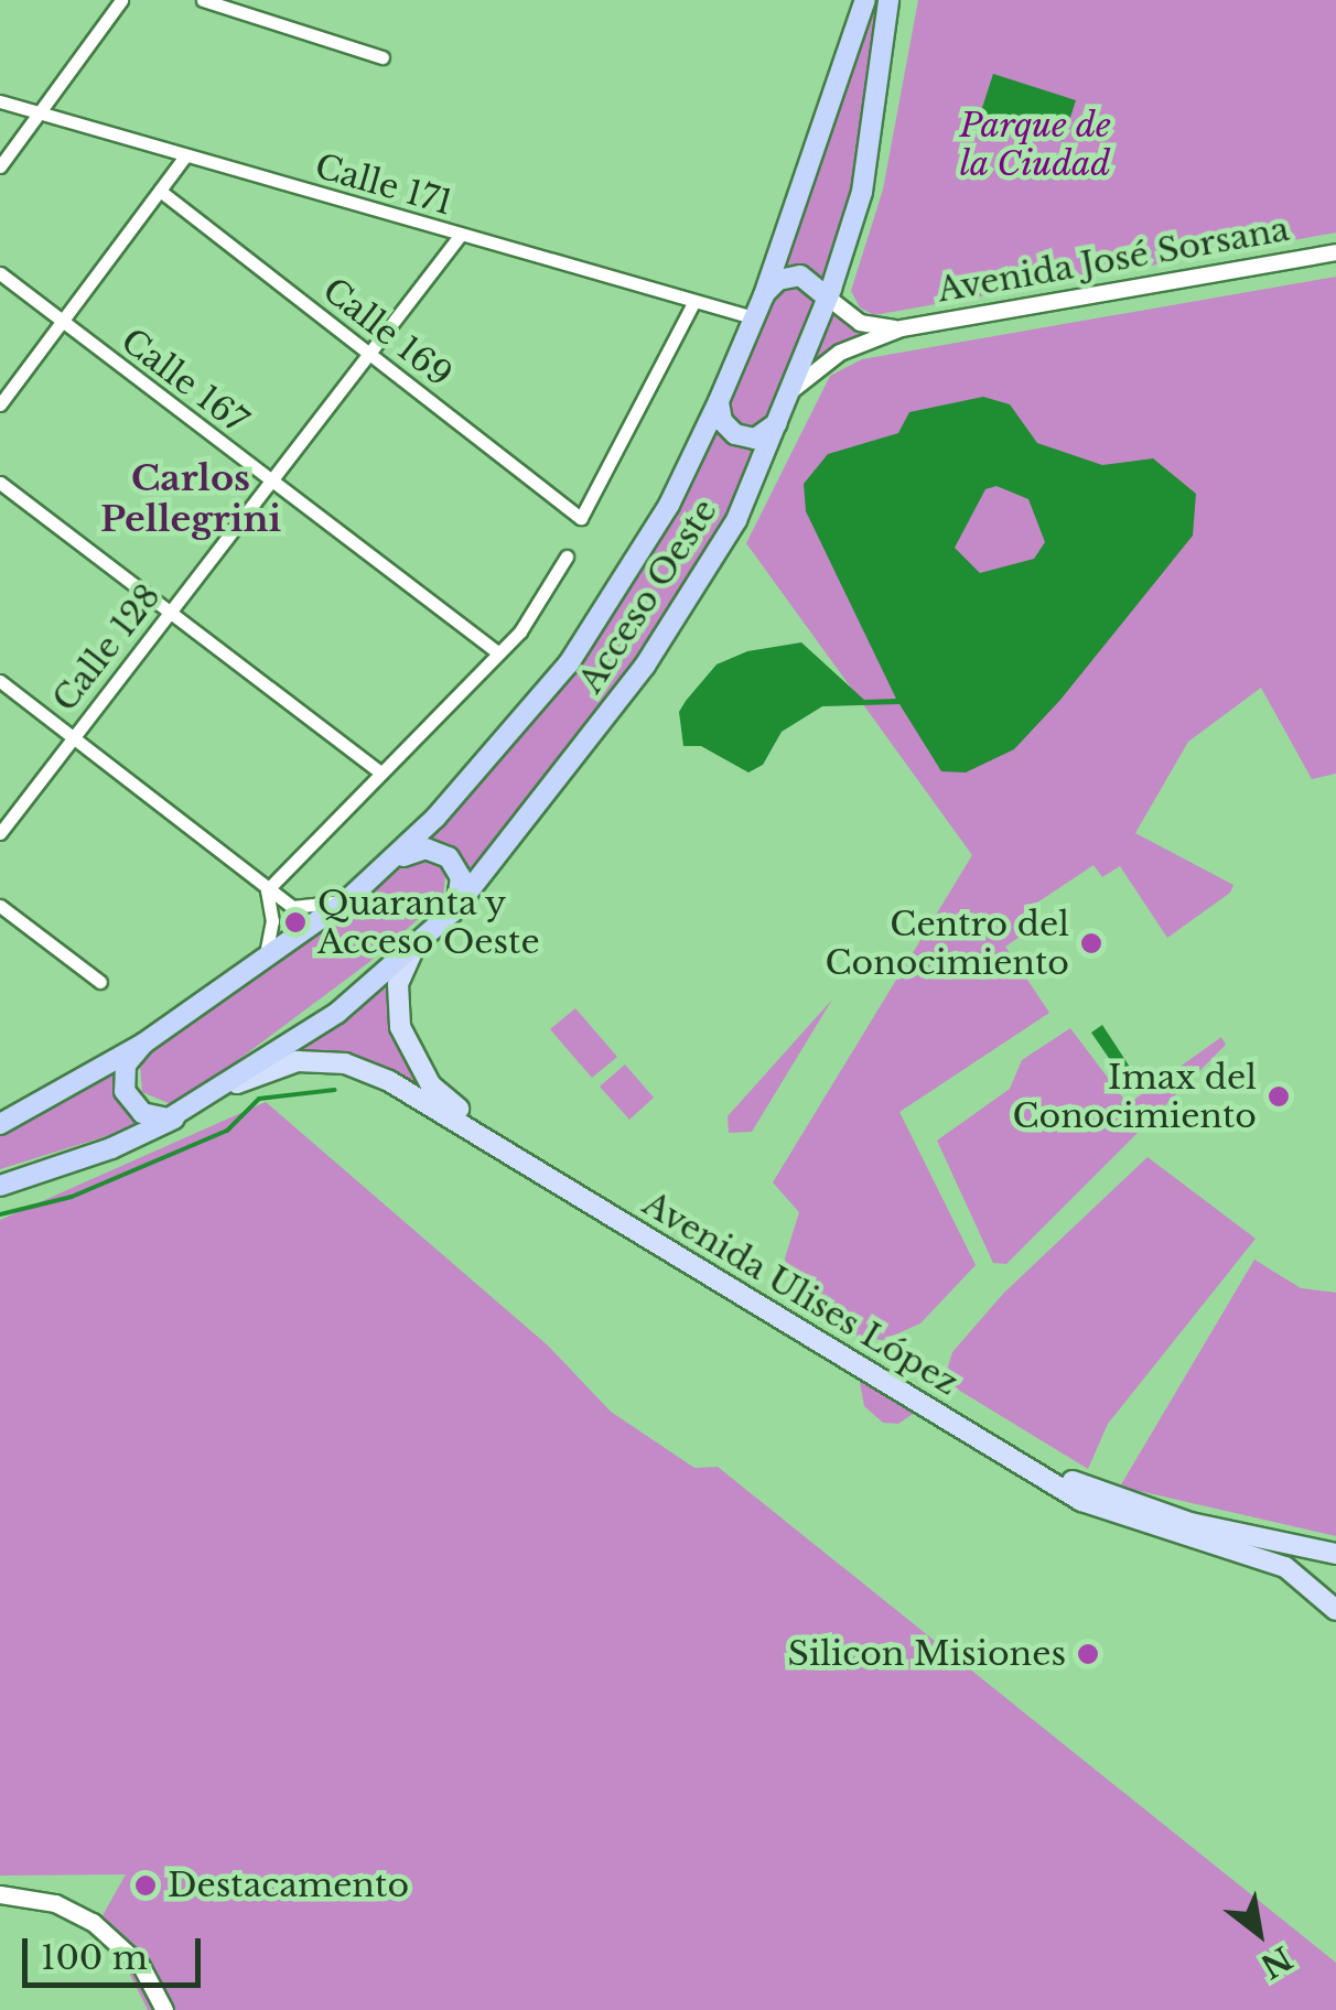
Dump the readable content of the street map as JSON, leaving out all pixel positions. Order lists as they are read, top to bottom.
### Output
{
  "streets": {
    "highway": ["Acceso Oeste"],
    "main road": ["Avenida Ulises López"],
    "street": [
      "Calle 171",
      "Avenida José Sorsana",
      "Calle 169",
      "Calle 167",
      "Calle 128"
    ]
  },
  "crossings": [
    ["Calle 171", "Calle 169"],
    ["Calle 171", "Acceso Oeste"],
    ["Calle 171", "Calle 128"],
    ["Avenida José Sorsana", "Acceso Oeste"],
    ["Calle 169", "Calle 128"],
    ["Calle 167", "Calle 128"],
    ["Acceso Oeste", "Avenida Ulises López"]
  ],
  "districts": ["Carlos Pellegrini"],
  "parks": ["Parque de la Ciudad"],
  "places": [
    "Quaranta y Acceso Oeste",
    "Centro del Conocimiento",
    "Imax del Conocimiento",
    "Silicon Misiones",
    "Destacamento"
  ],
  "scale_bar": "100 m",
  "north": "bottom right"
}
